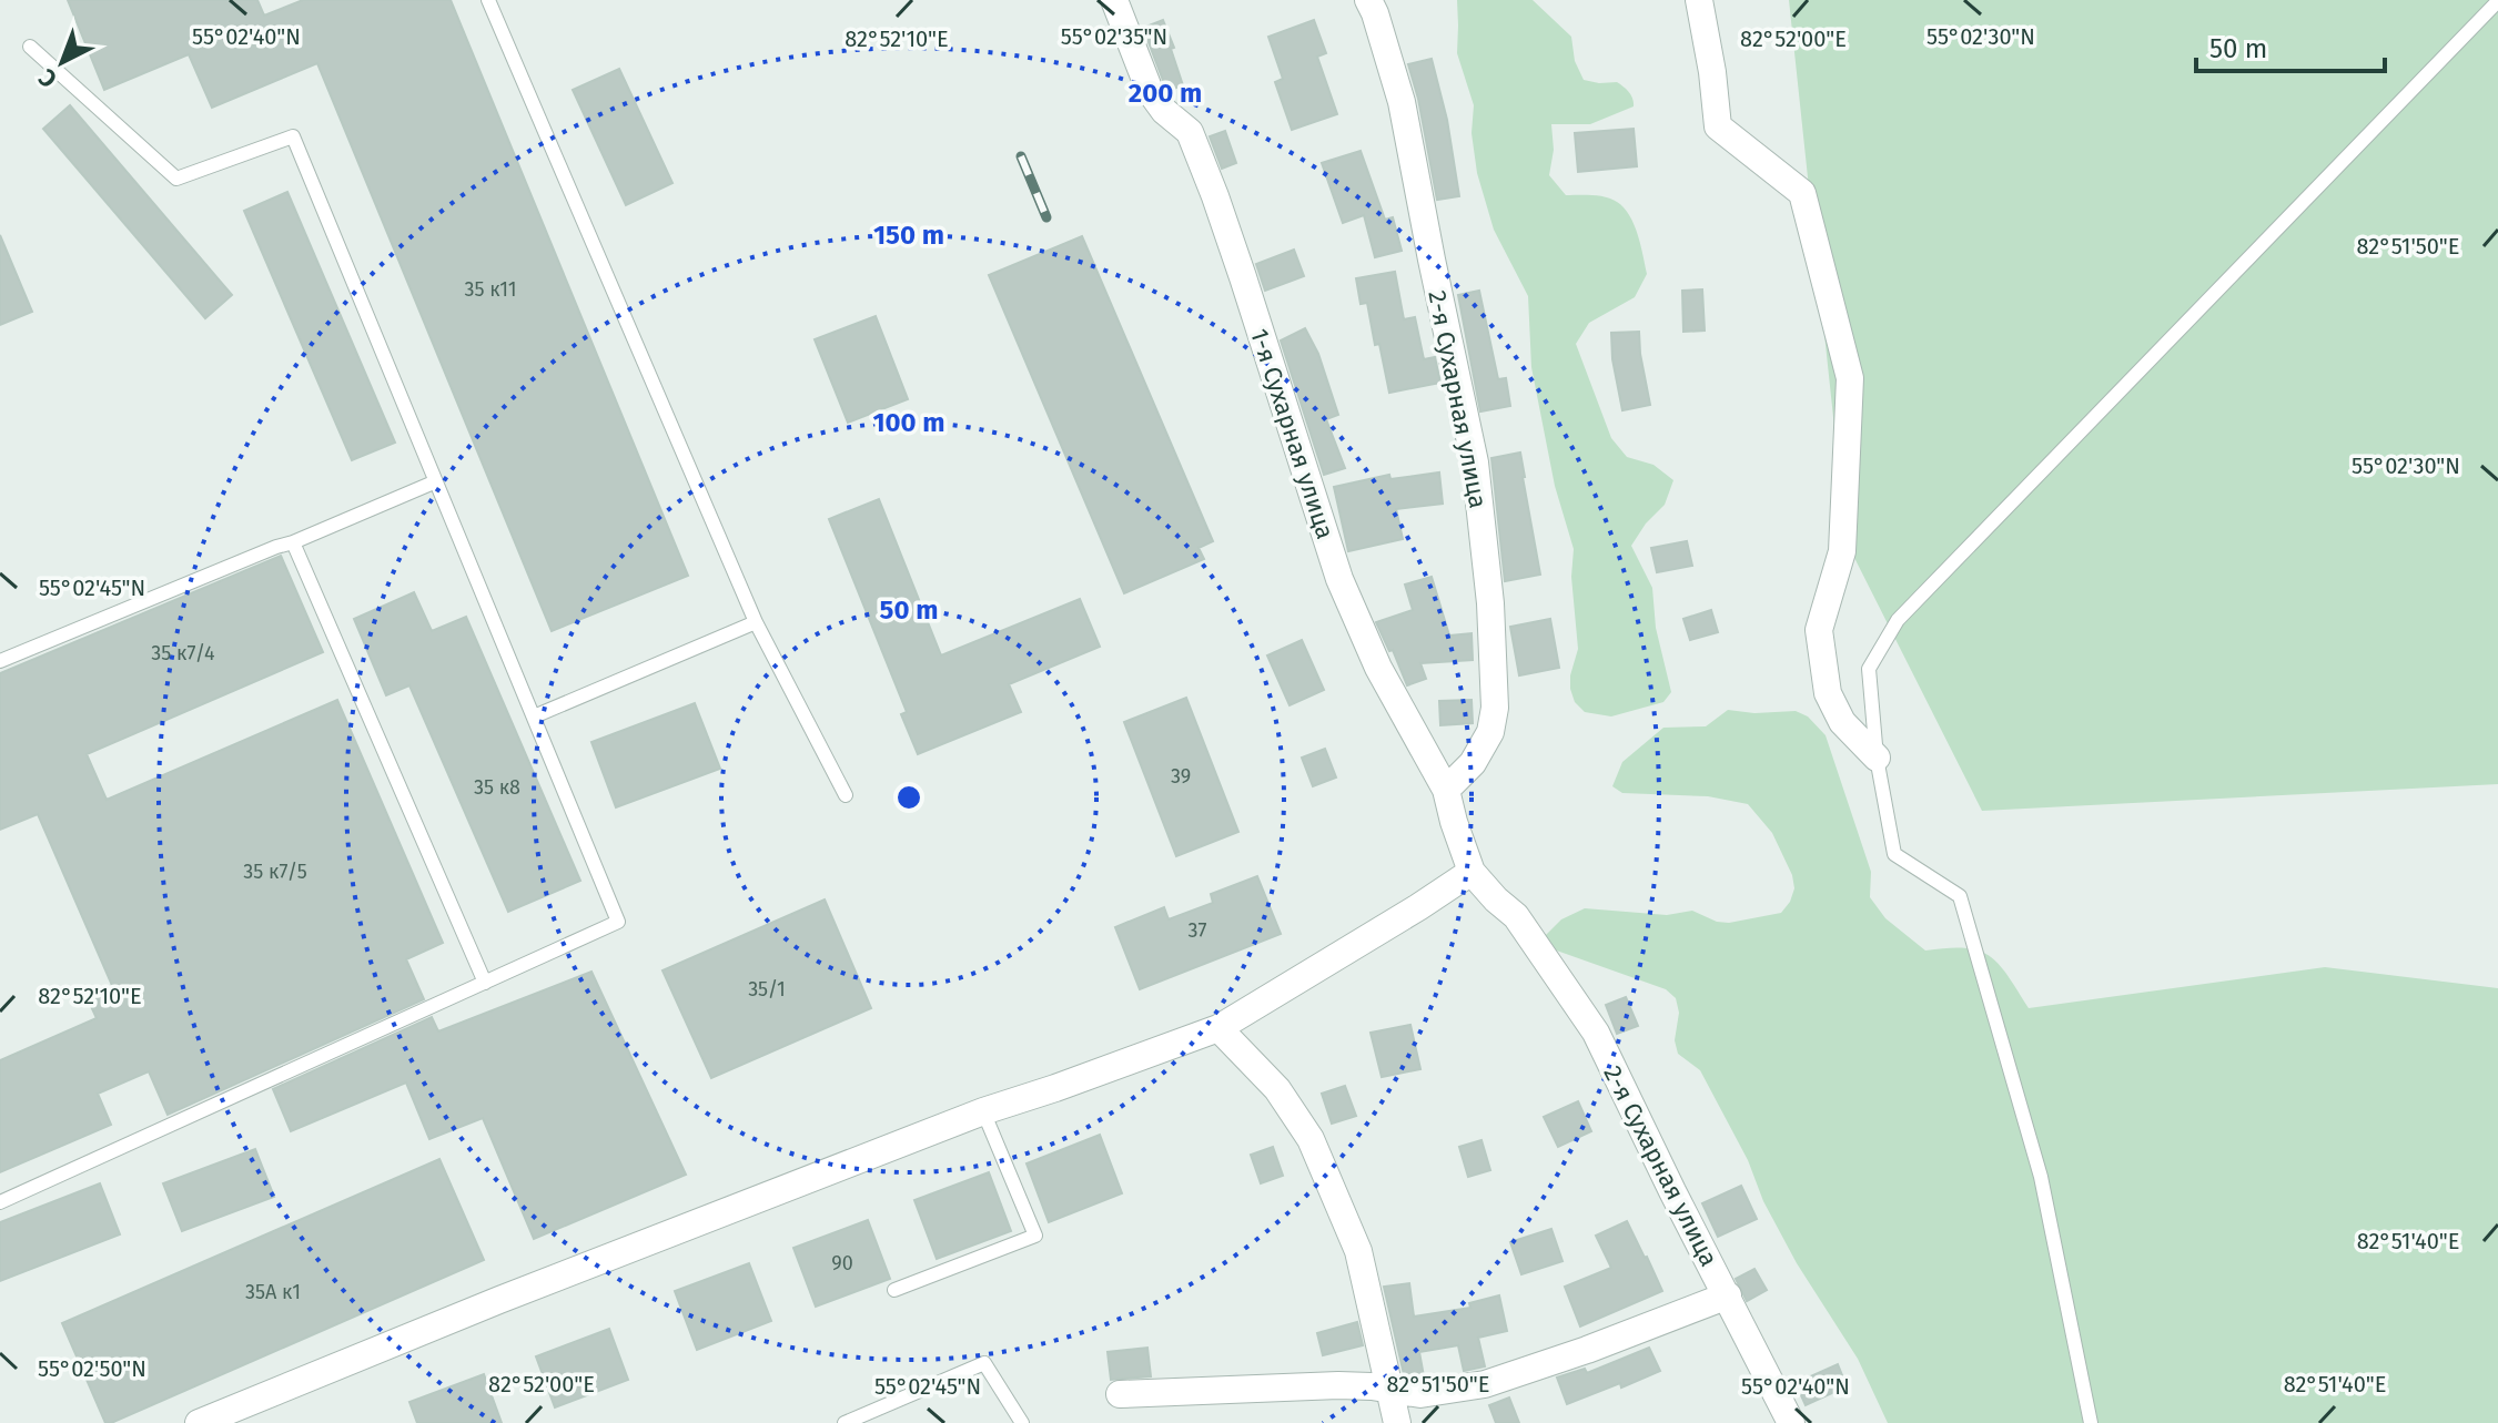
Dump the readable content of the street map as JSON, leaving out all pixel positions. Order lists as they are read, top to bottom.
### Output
{
  "streets": {
    "street": ["2-я Сухарная улица", "1-я Сухарная улица"]
  },
  "crossings": [
    ["2-я Сухарная улица", "1-я Сухарная улица"]
  ],
  "house_numbers": [
    "35 к11",
    "35 к7/4",
    "39",
    "35 к8",
    "35 к7/5",
    "37",
    "35/1",
    "90",
    "35А к1"
  ],
  "scale_bar": "50 m",
  "north": "bottom left",
  "coordinates": [
    "55°02'40\"N",
    "55°02'35\"N",
    "55°02'30\"N",
    "82°52'10\"E",
    "82°52'00\"E",
    "82°51'50\"E",
    "55°02'45\"N",
    "82°51'40\"E",
    "55°02'50\"N"
  ],
  "rings": [
    "200 m",
    "150 m",
    "100 m",
    "50 m"
  ]
}
